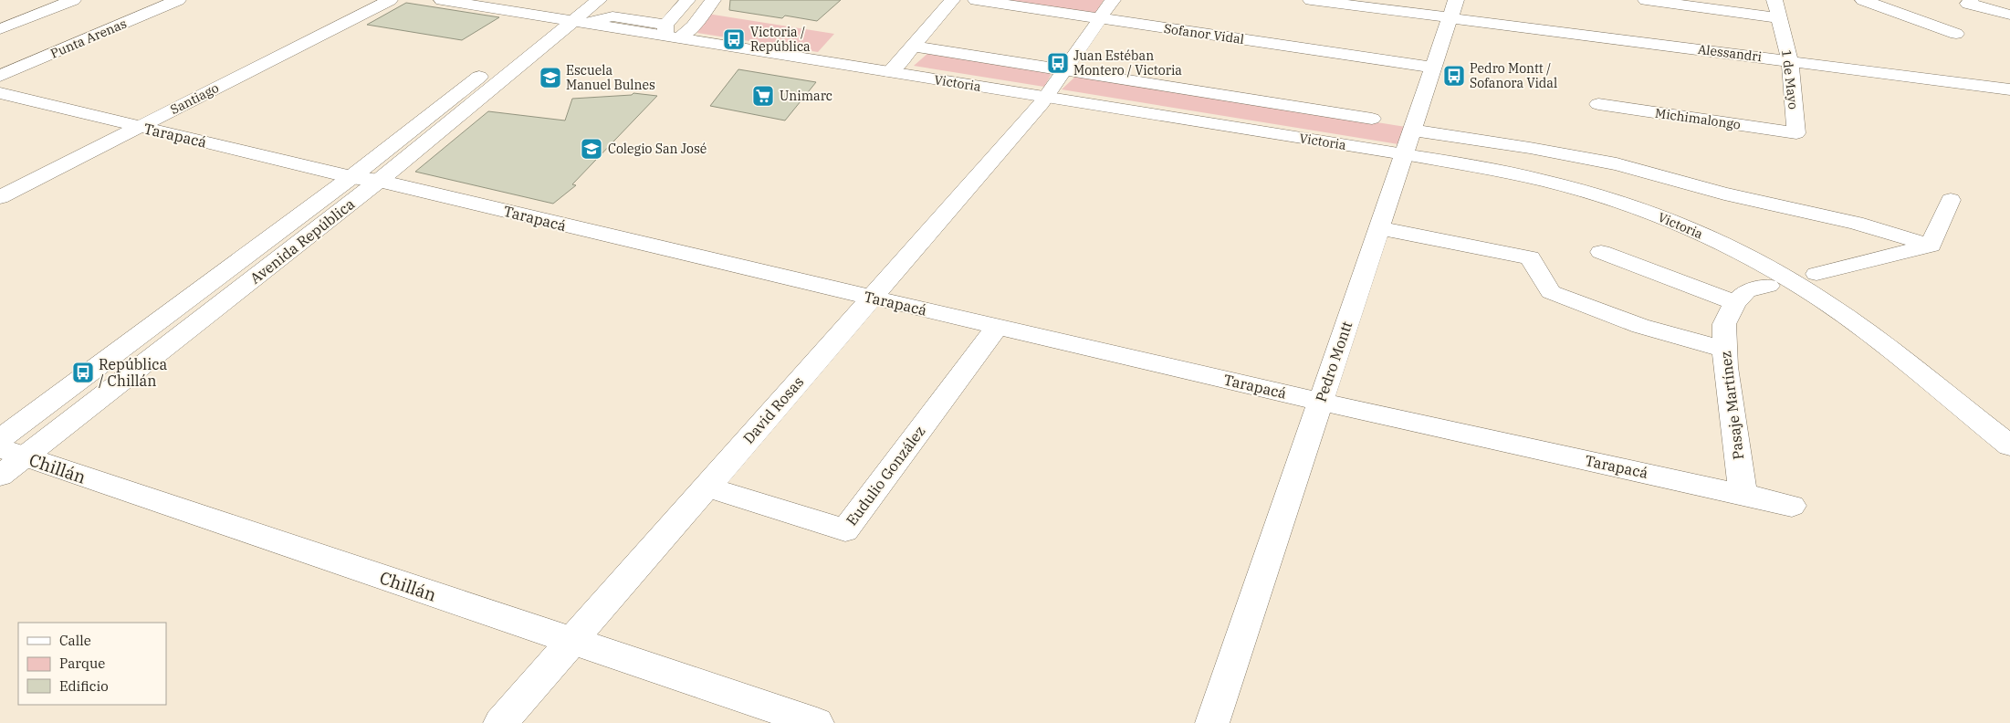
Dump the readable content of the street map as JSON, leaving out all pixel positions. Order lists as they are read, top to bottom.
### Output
{
  "streets": {
    "street": [
      "Sofanor Vidal",
      "Punta Arenas",
      "Alessandri",
      "1 de Mayo",
      "Victoria",
      "Santiago",
      "Michimalongo",
      "Tarapacá",
      "Avenida República",
      "Pedro Montt",
      "Pasaje Martínez",
      "David Rosas",
      "Chillán",
      "Eudulio González"
    ]
  },
  "crossings": [
    ["Sofanor Vidal", "Pedro Montt"],
    ["Sofanor Vidal", "David Rosas"],
    ["Alessandri", "1 de Mayo"],
    ["Alessandri", "Pedro Montt"],
    ["1 de Mayo", "Michimalongo"],
    ["Victoria", "Avenida República"],
    ["Victoria", "Pedro Montt"],
    ["Victoria", "David Rosas"],
    ["Santiago", "Tarapacá"],
    ["Tarapacá", "Avenida República"],
    ["Tarapacá", "Pedro Montt"],
    ["Tarapacá", "Pasaje Martínez"],
    ["Tarapacá", "David Rosas"],
    ["Tarapacá", "Eudulio González"],
    ["Avenida República", "Chillán"],
    ["David Rosas", "Chillán"],
    ["David Rosas", "Eudulio González"]
  ],
  "places": {
    "bus stop": [
      "Victoria / República",
      "Juan Estéban Montero / Victoria",
      "Pedro Montt / Sofanora Vidal",
      "República / Chillán"
    ],
    "school or university": ["Escuela Manuel Bulnes", "Colegio San José"],
    "supermarket": ["Unimarc"]
  },
  "legend": ["Calle", "Parque", "Edificio"]
}
